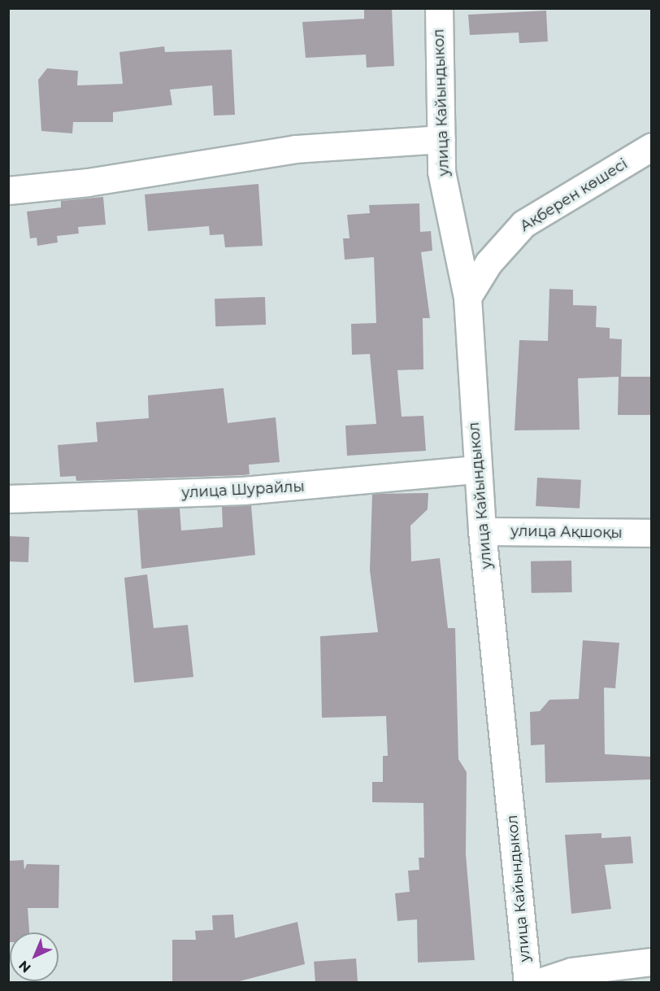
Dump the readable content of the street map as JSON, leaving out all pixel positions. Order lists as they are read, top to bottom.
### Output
{
  "streets": {
    "street": [
      "улица Кайындыкол",
      "Ақберен көшесі",
      "улица Шурайлы",
      "улица Ақшоқы"
    ]
  },
  "crossings": [
    ["улица Кайындыкол", "Ақберен көшесі"],
    ["улица Кайындыкол", "улица Шурайлы"],
    ["улица Кайындыкол", "улица Ақшоқы"]
  ],
  "north": "bottom left"
}
